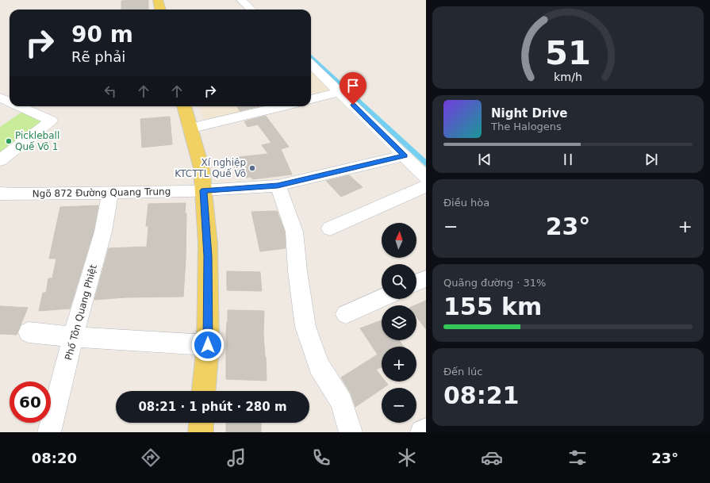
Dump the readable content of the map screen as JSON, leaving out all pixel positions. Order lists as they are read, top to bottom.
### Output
{
  "streets": {
    "street": ["Ngõ 872 Đường Quang Trung", "Phố Tôn Quang Phiệt"]
  },
  "crossings": [
    ["Ngõ 872 Đường Quang Trung", "Phố Tôn Quang Phiệt"]
  ],
  "places": ["Pickleball Quế Võ 1", "Xí nghiệp KTCTTL Quế Võ"],
  "north": "top",
  "page": {
    "turn": ["90 m", "Rẽ phải"],
    "song": ["Night Drive", "The Halogens"],
    "tile": [
      "Điều hòa",
      ["Quãng đường · 31%", "155 km"],
      ["Đến lúc", "08:21"]
    ],
    "heat": ["−", "23°", "+"],
    "map_buttons": ["+", "−"],
    "limit": "60",
    "trip": "08:21 · 1 phút · 280 m",
    "tabs": ["08:20", "23°"],
    "gauge": ["51", "km/h"]
  }
}
